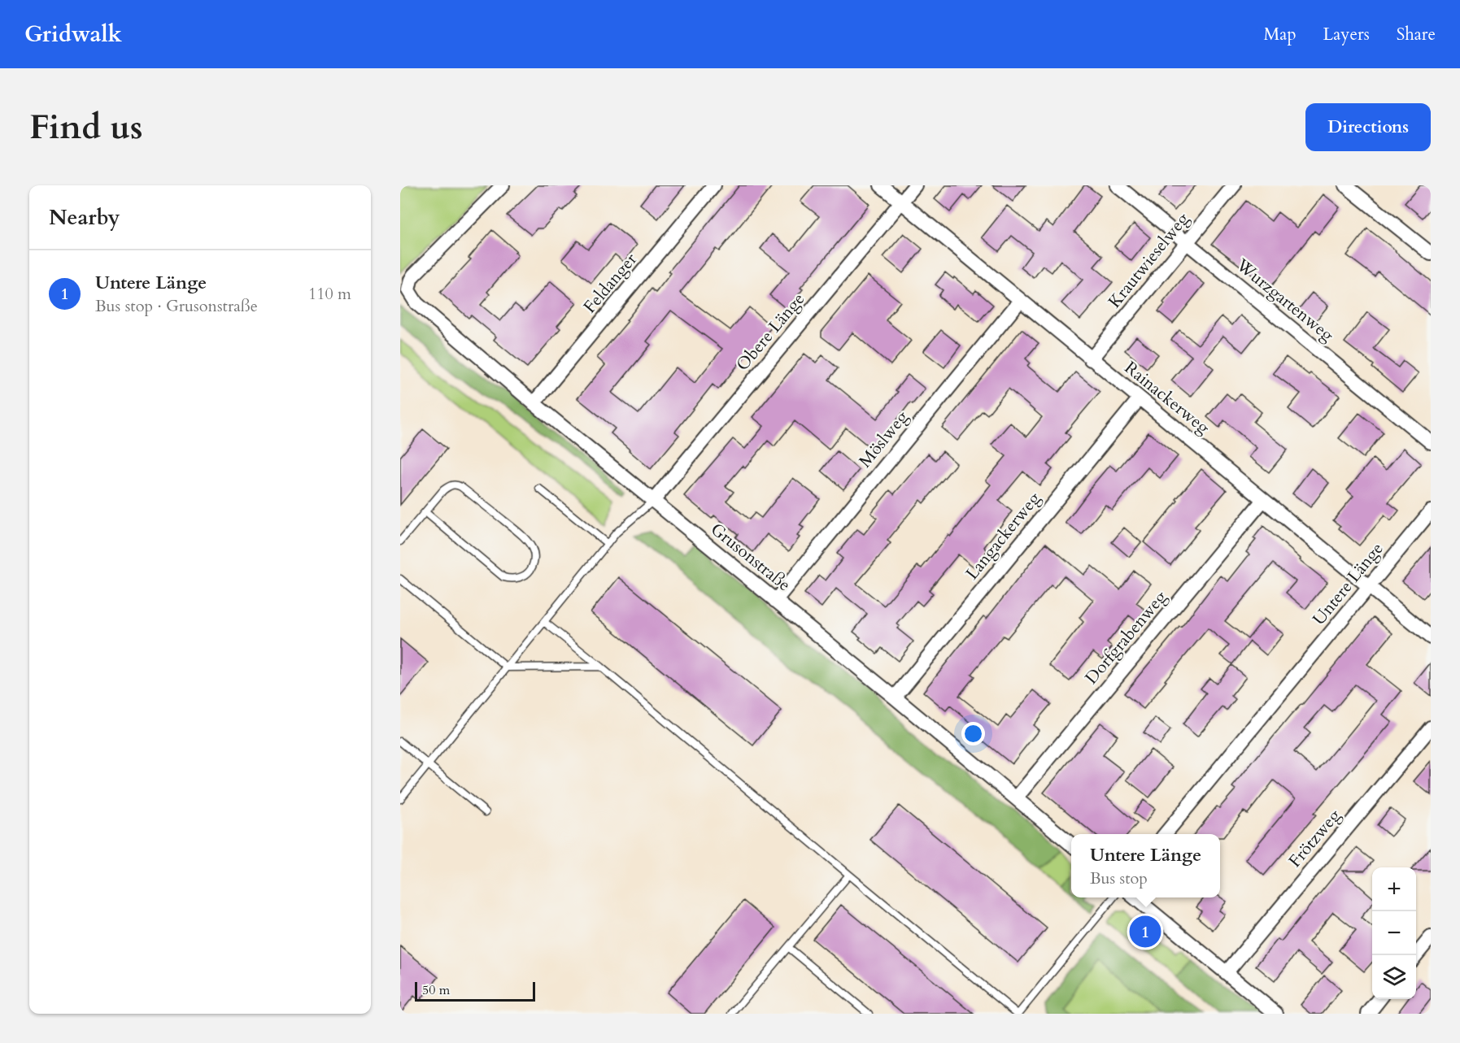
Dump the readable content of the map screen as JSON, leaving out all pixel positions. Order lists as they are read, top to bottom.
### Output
{
  "streets": {
    "street": [
      "Krautwieselweg",
      "Feldanger",
      "Wurzgartenweg",
      "Obere Länge",
      "Rainackerweg",
      "Möslweg",
      "Langackerweg",
      "Grusonstraße",
      "Untere Länge",
      "Dorfgrabenweg",
      "Frötzweg"
    ]
  },
  "crossings": [
    ["Krautwieselweg", "Wurzgartenweg"],
    ["Krautwieselweg", "Rainackerweg"],
    ["Feldanger", "Grusonstraße"],
    ["Obere Länge", "Rainackerweg"],
    ["Obere Länge", "Grusonstraße"],
    ["Rainackerweg", "Möslweg"],
    ["Rainackerweg", "Langackerweg"],
    ["Rainackerweg", "Untere Länge"],
    ["Rainackerweg", "Dorfgrabenweg"],
    ["Möslweg", "Grusonstraße"],
    ["Langackerweg", "Grusonstraße"],
    ["Grusonstraße", "Dorfgrabenweg"]
  ],
  "scale_bar": "50 m",
  "page": {
    "header": "Gridwalk",
    "nav": ["Map", "Layers", "Share"],
    "buttons": "Directions",
    "title": "Find us",
    "heading": "Nearby",
    "list": [
      {
        "mark": "1",
        "name": "Untere Länge",
        "note": "Bus stop · Grusonstraße",
        "value": "110 m"
      }
    ],
    "popup": ["Untere Länge", "Bus stop"],
    "map_buttons": ["+", "−"],
    "pins": "1",
    "scale": "50 m"
  }
}
